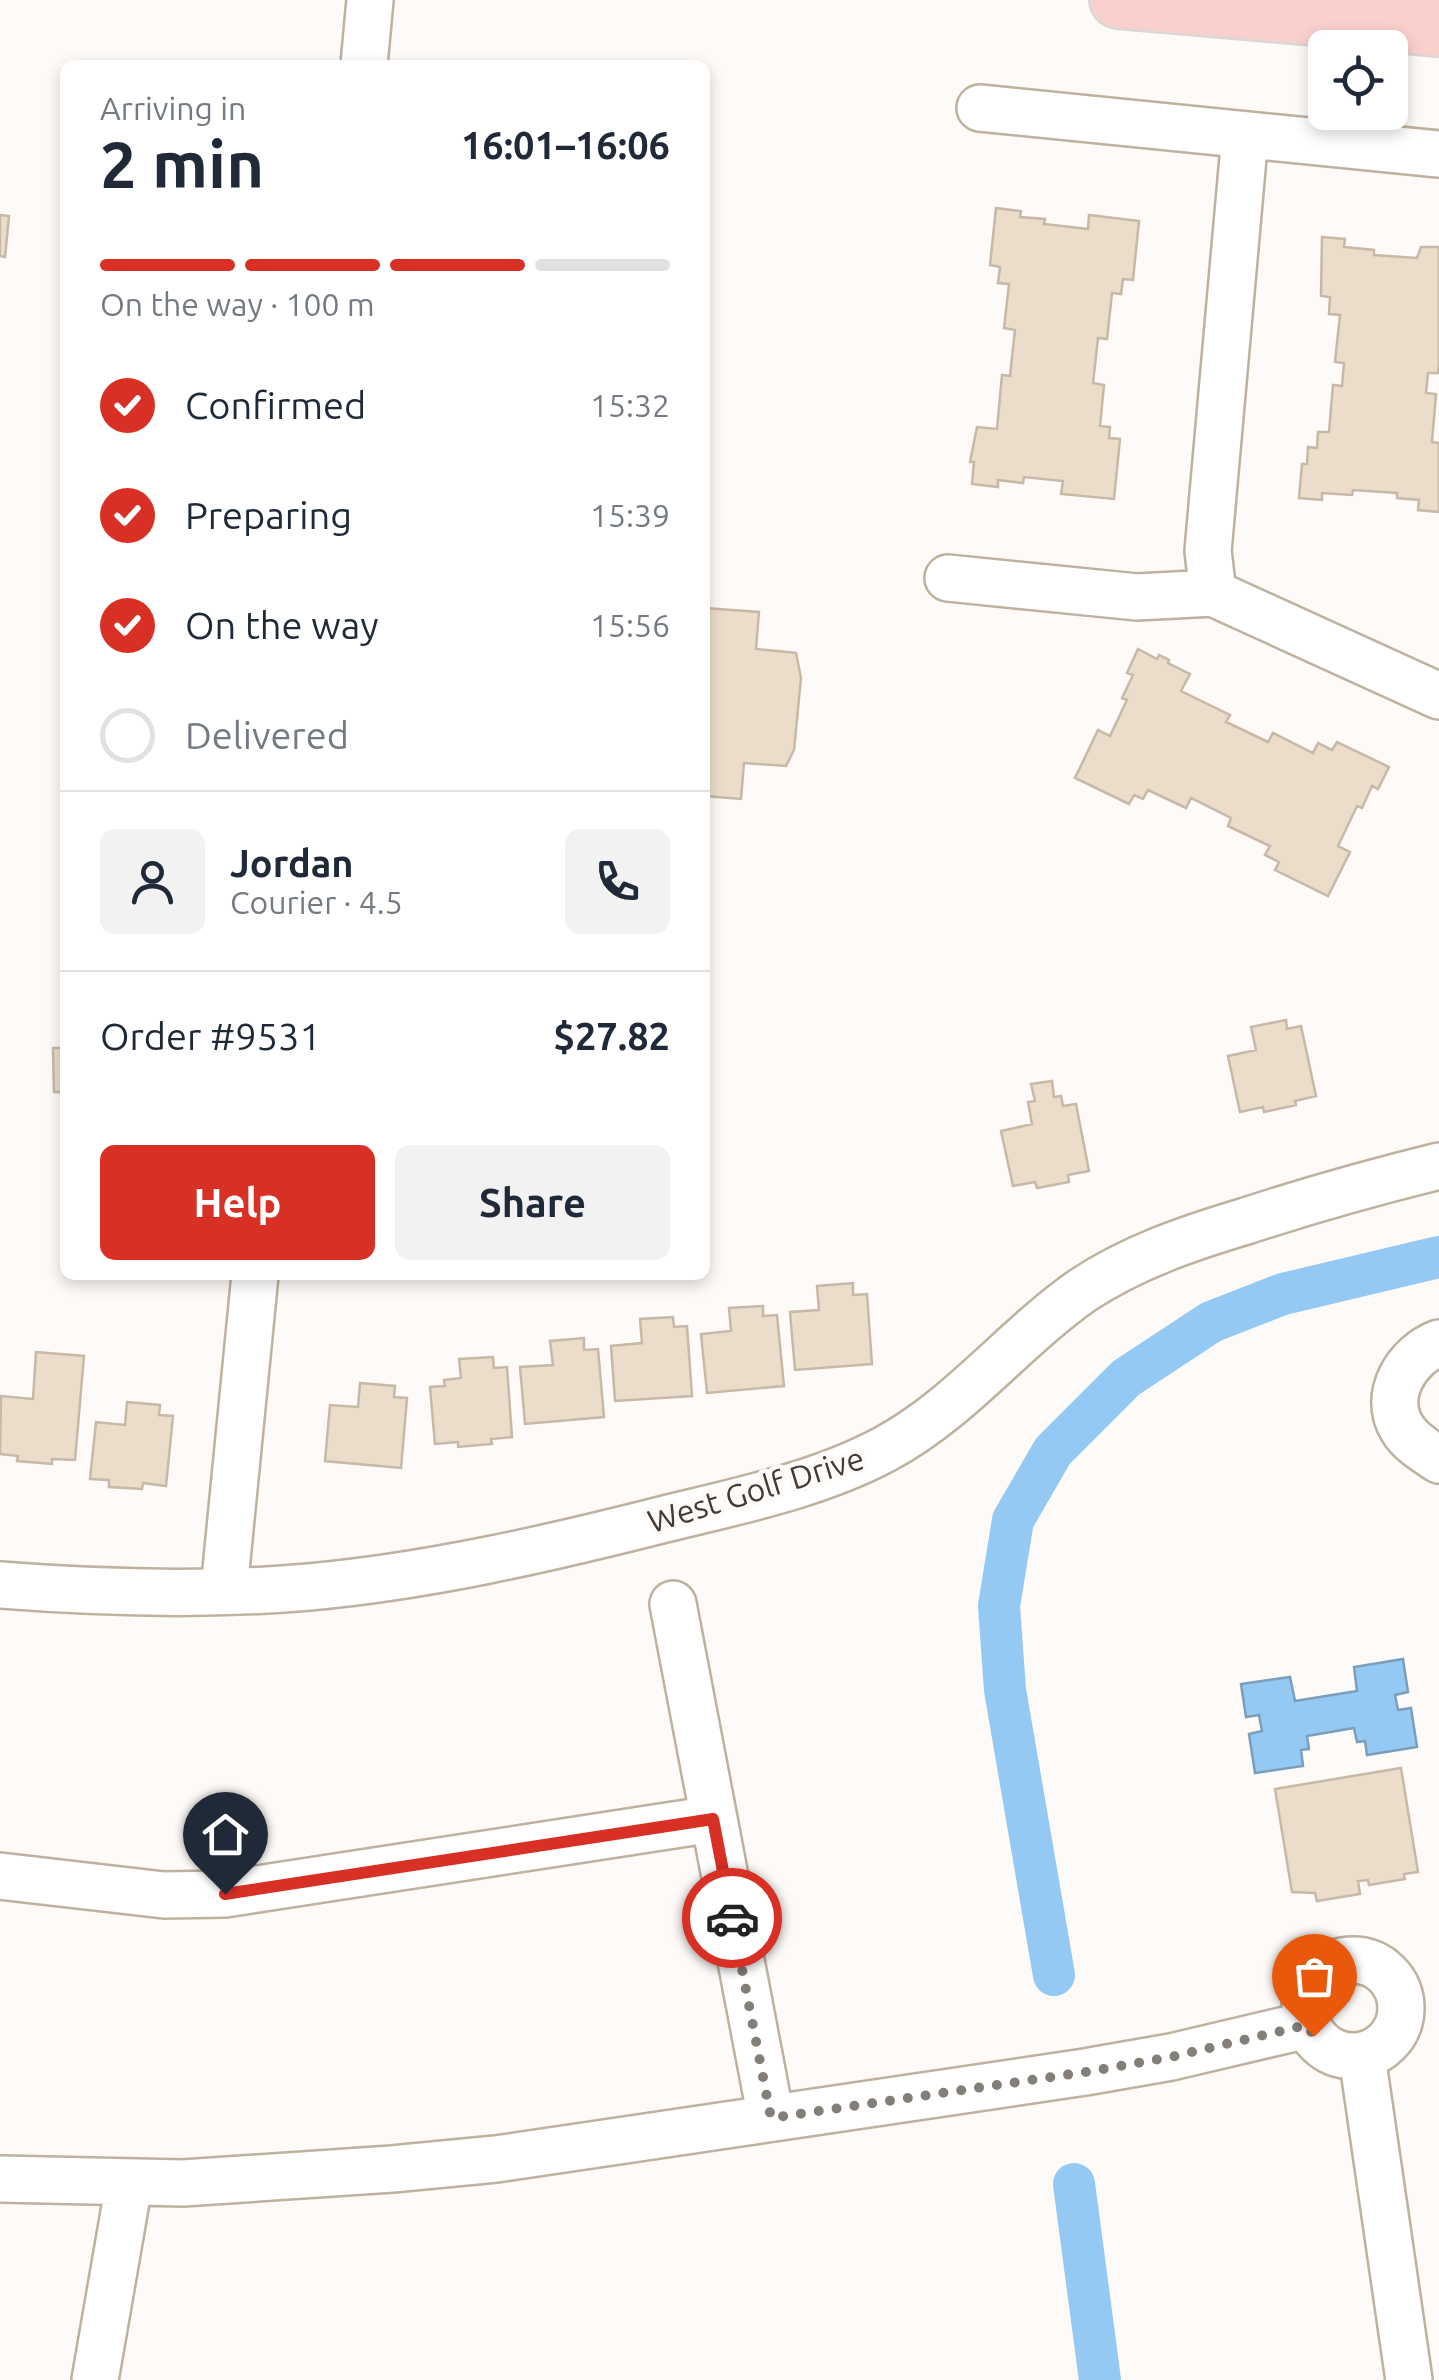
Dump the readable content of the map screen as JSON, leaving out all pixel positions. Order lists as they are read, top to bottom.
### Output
{
  "streets": {
    "street": ["West Golf Drive"]
  },
  "page": {
    "heading": ["2 min", "Arriving in", "16:01–16:06"],
    "panel": [
      "Jordan",
      "Courier · 4.5",
      "Order #9531",
      "$27.82"
    ],
    "bar": "On the way · 100 m",
    "list": [
      ["Confirmed", "15:32"],
      ["Preparing", "15:39"],
      ["On the way", "15:56"],
      "Delivered"
    ],
    "buttons": ["Help", "Share"]
  }
}
